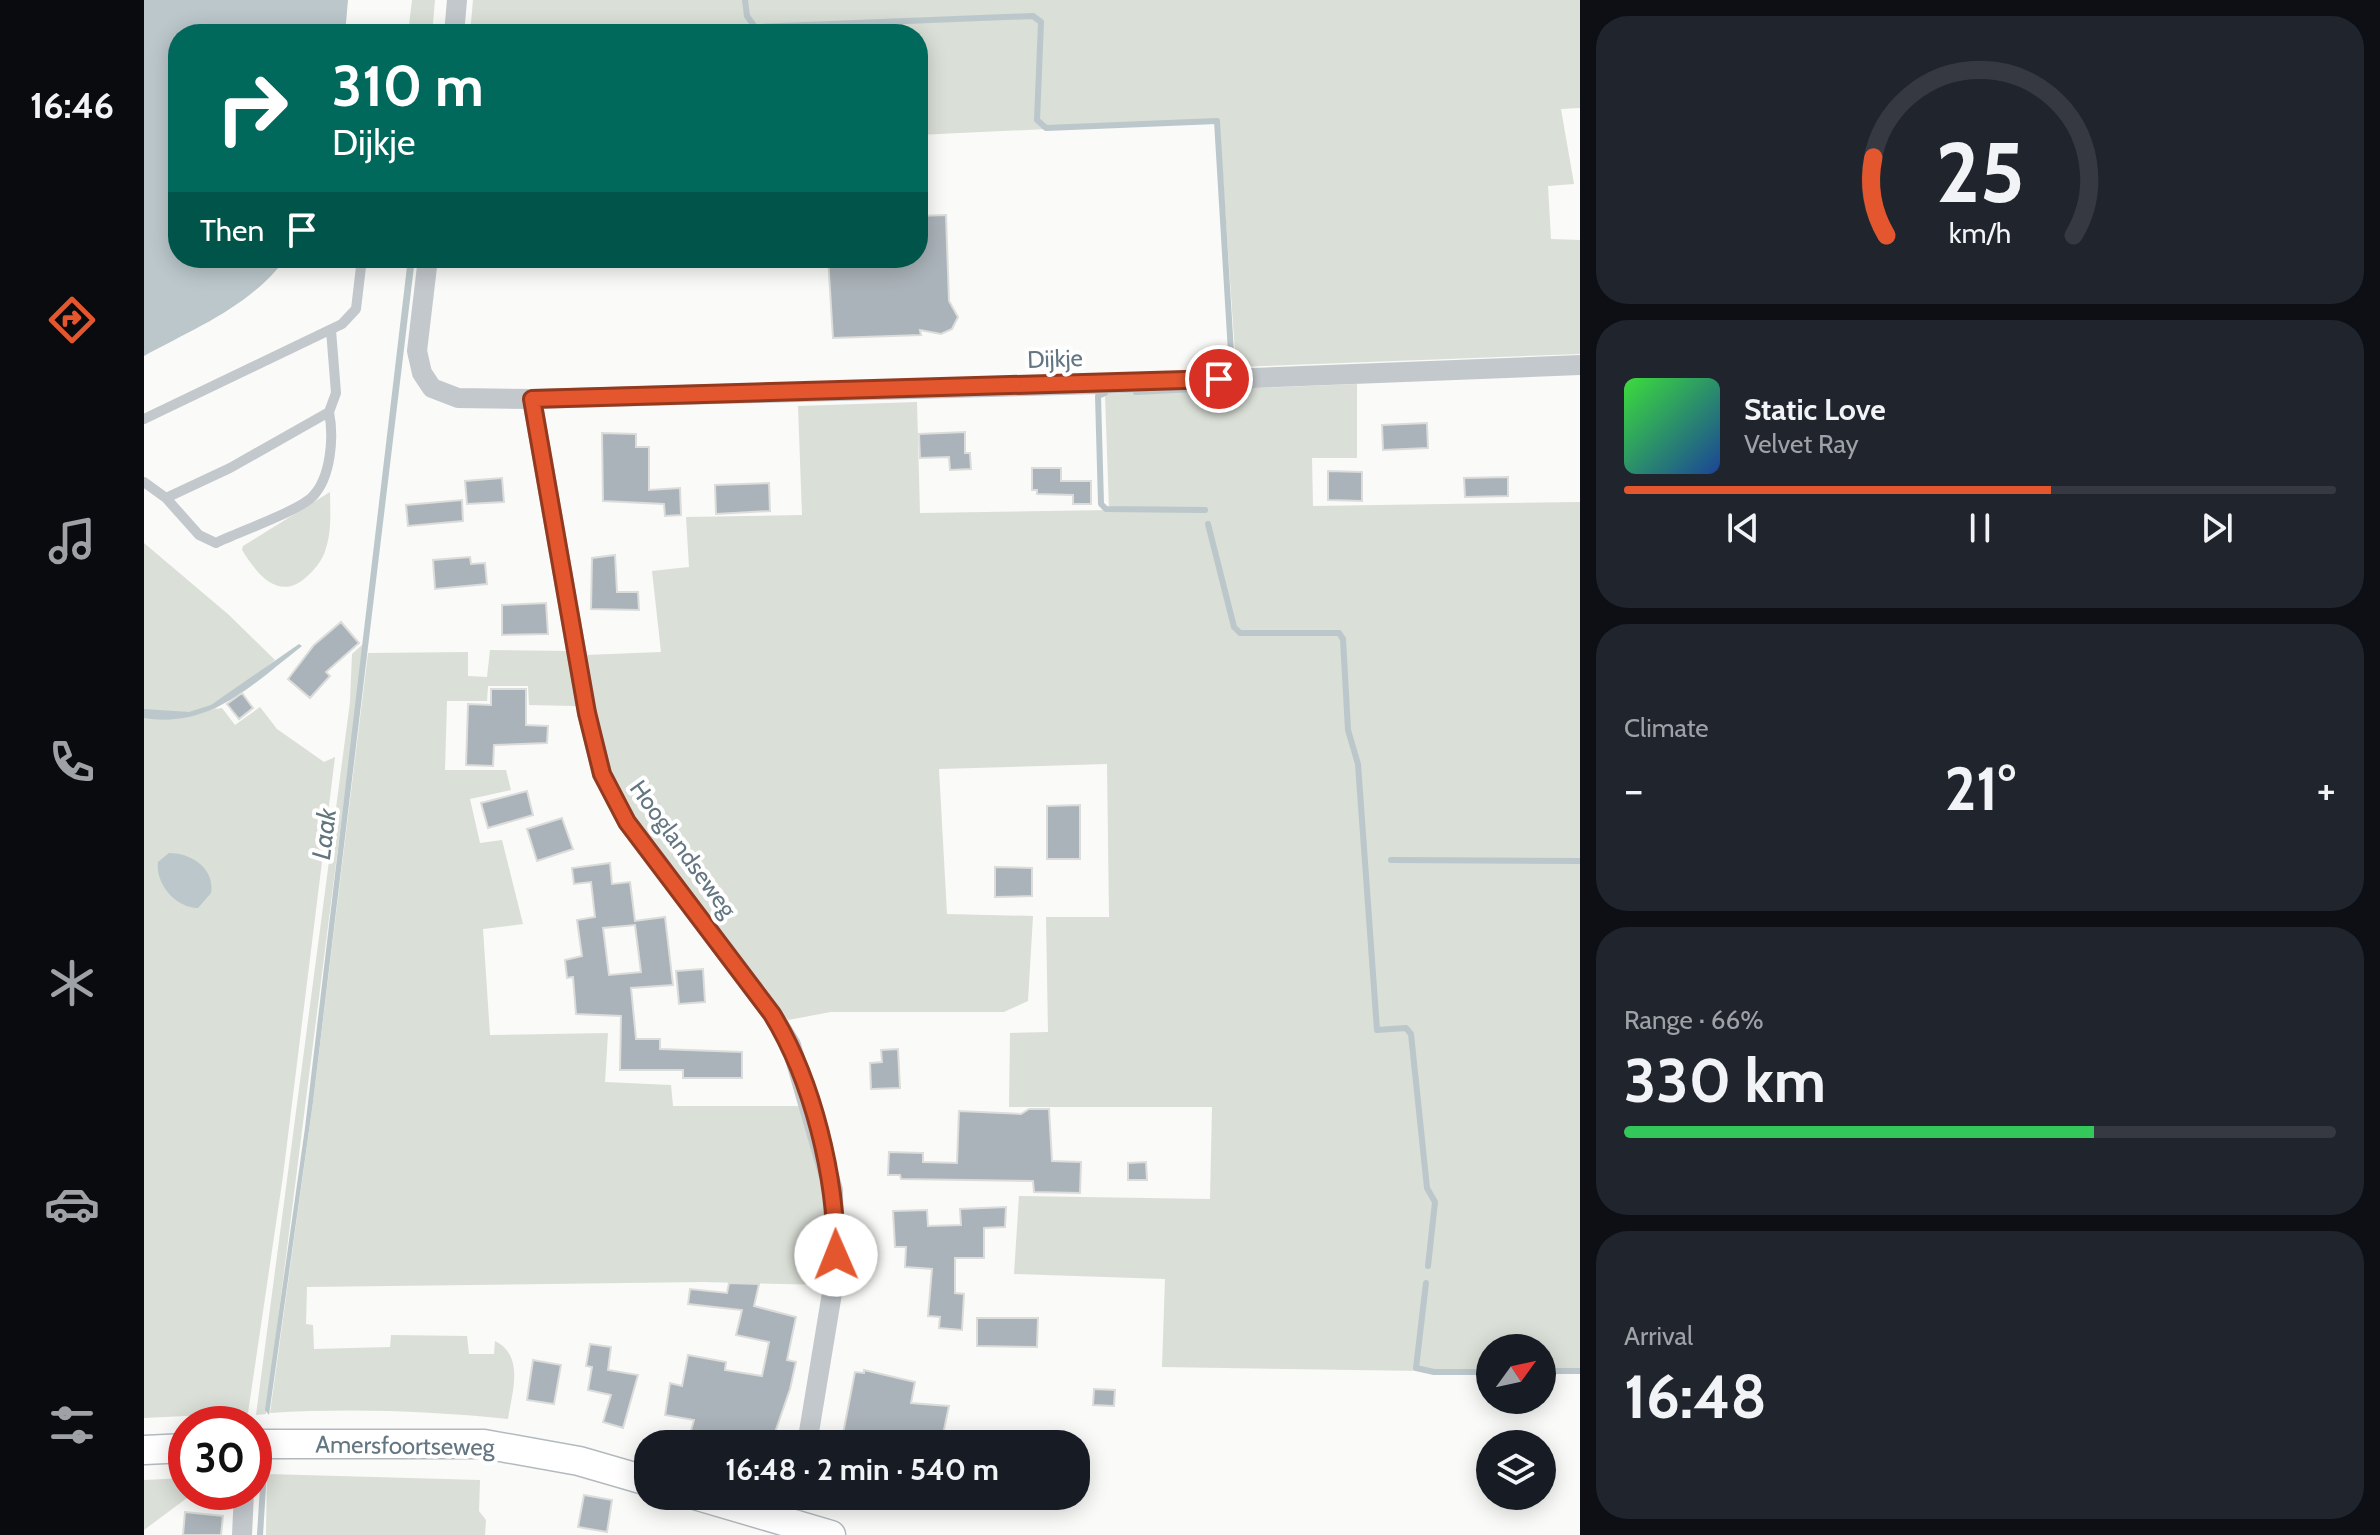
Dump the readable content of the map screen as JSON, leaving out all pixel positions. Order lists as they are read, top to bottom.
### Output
{
  "streets": {
    "main road": ["Amersfoortseweg"],
    "street": ["Dijkje", "Hooglandseweg"]
  },
  "crossings": [
    ["Dijkje", "Hooglandseweg"]
  ],
  "water": ["Laak"],
  "north": "top right",
  "page": {
    "tabs": "16:46",
    "turn": ["310 m", "Dijkje"],
    "then": "Then",
    "song": ["Static Love", "Velvet Ray"],
    "tile": [
      "Climate",
      ["Range · 66%", "330 km"],
      ["Arrival", "16:48"]
    ],
    "heat": ["−", "21°", "+"],
    "limit": "30",
    "trip": "16:48 · 2 min · 540 m",
    "gauge": ["25", "km/h"]
  }
}
